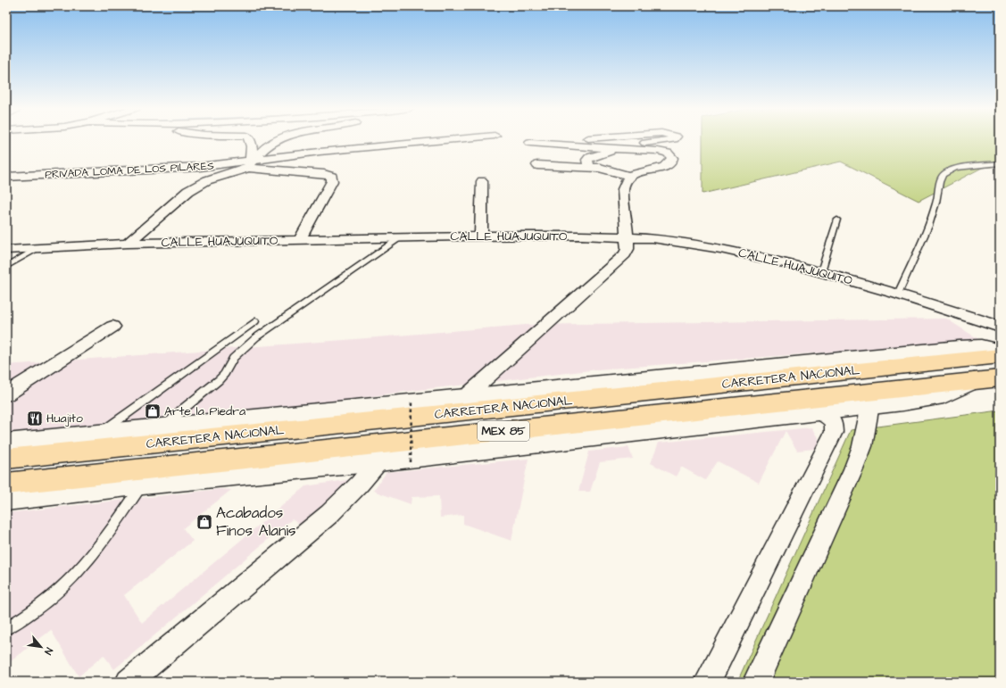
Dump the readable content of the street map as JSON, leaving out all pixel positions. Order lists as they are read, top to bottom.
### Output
{
  "streets": {
    "highway": ["CARRETERA NACIONAL", "MEX 85"],
    "street": ["PRIVADA LOMA DE LOS PILARES", "CALLE HUAJUQUITO"]
  },
  "places": {
    "shop": ["Arte la Piedra", "Acabados Finos Alanis"],
    "restaurant": ["Huajito"]
  },
  "north": "bottom right"
}
